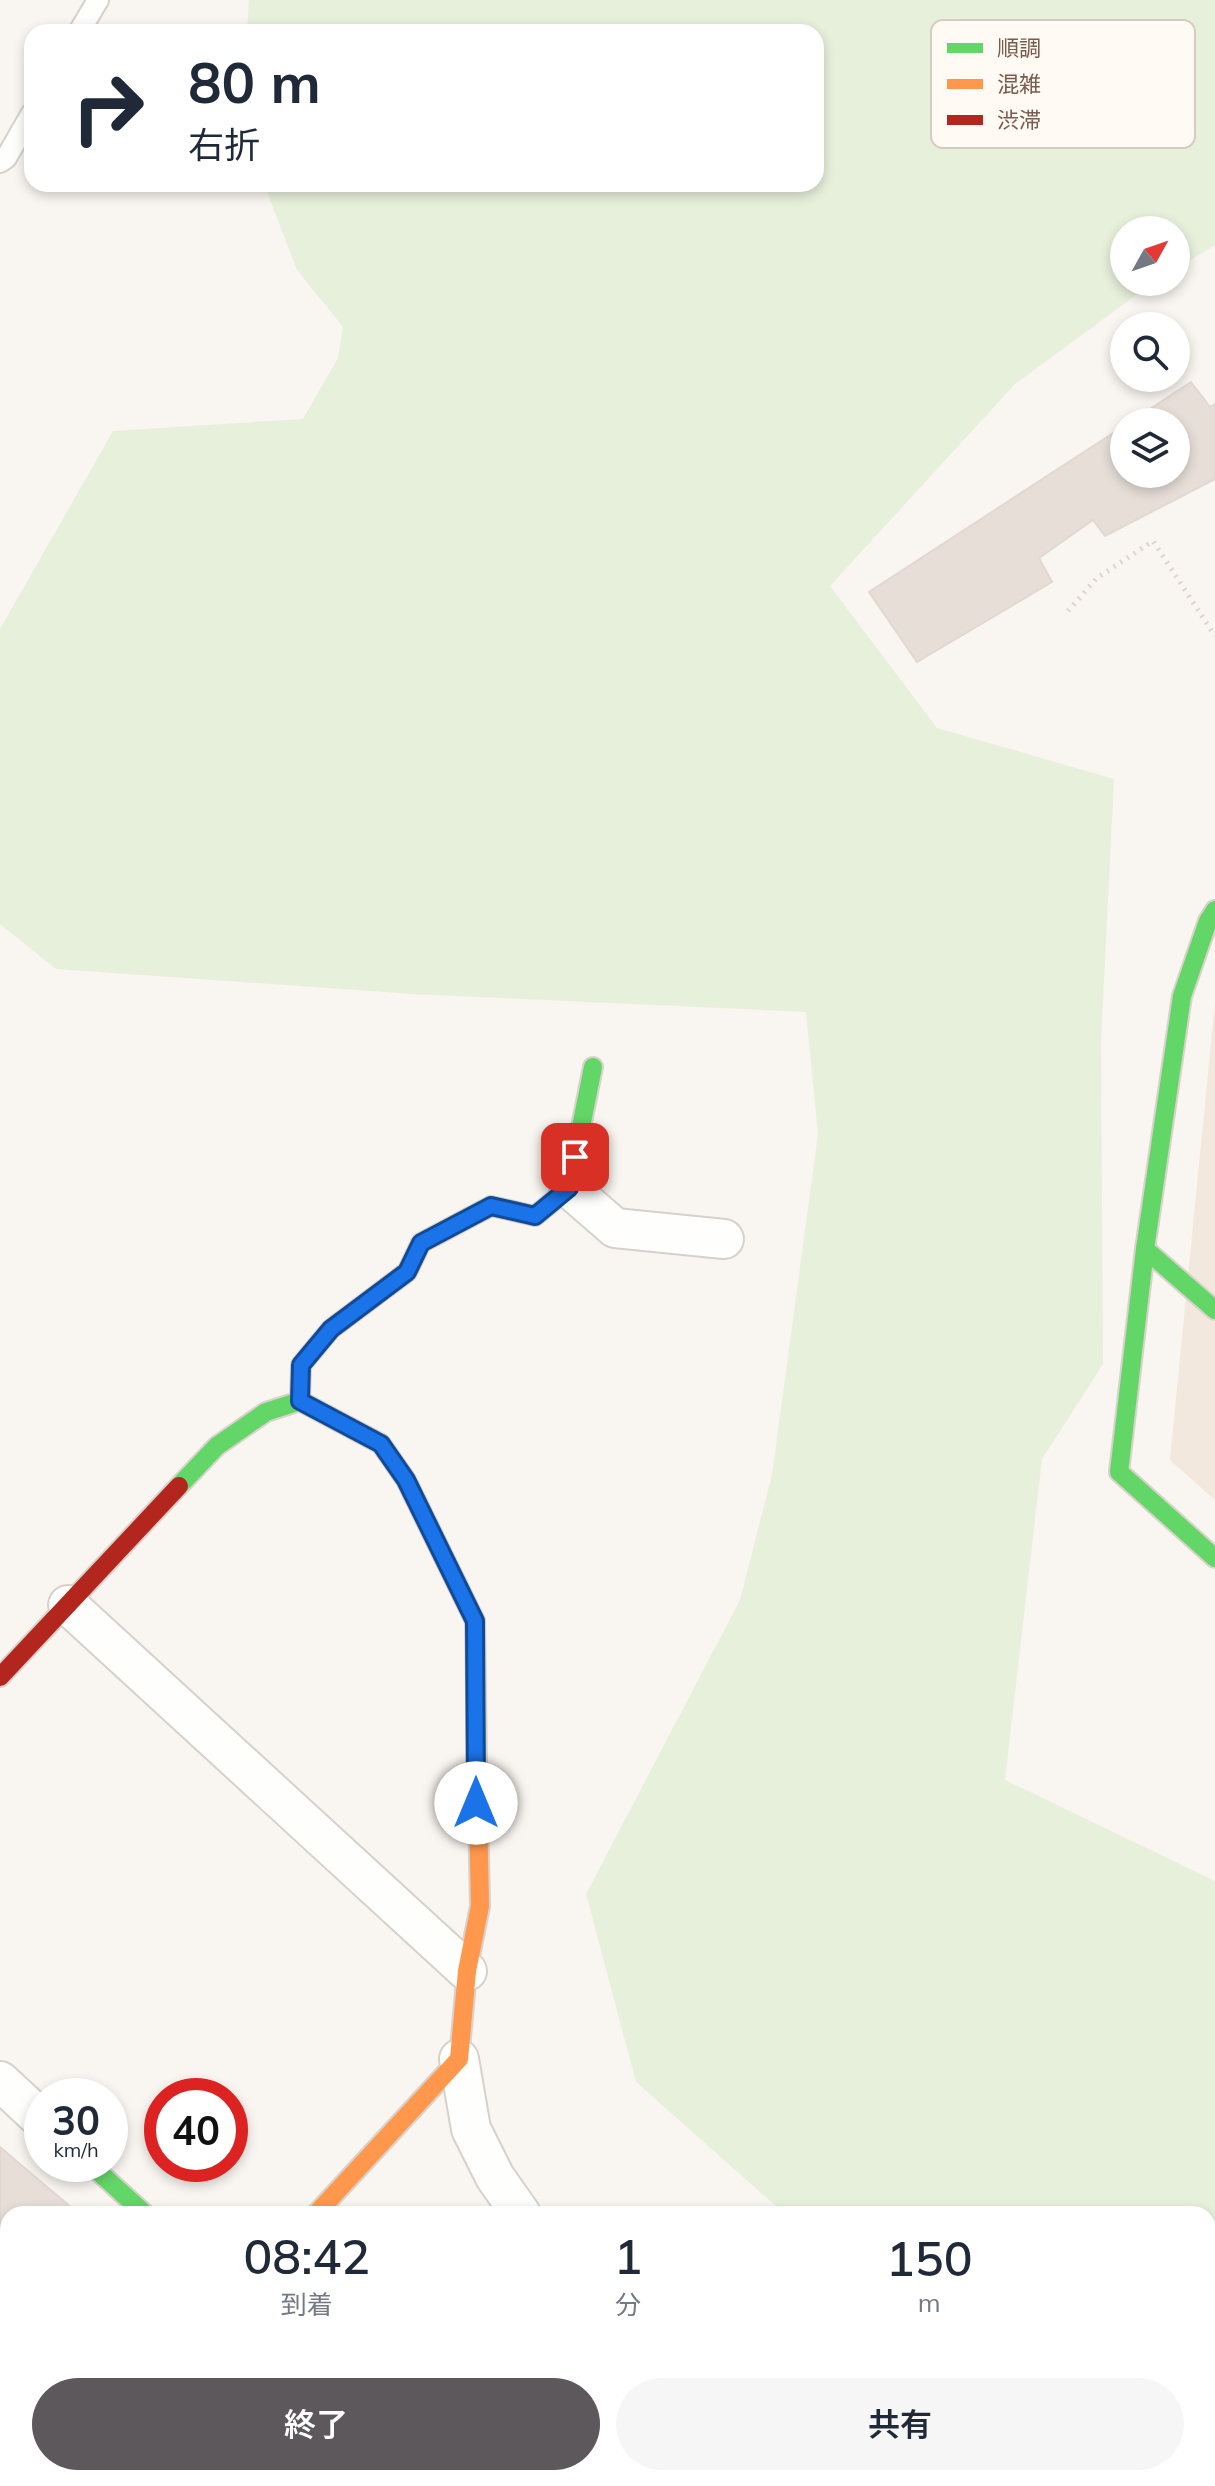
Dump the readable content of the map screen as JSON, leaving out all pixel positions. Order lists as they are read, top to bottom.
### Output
{
  "legend": ["順調", "混雑", "渋滞"],
  "north": "top right",
  "page": {
    "turn": ["80 m", "右折"],
    "speed": "30 km/h",
    "limit": "40",
    "eta": [
      "08:42",
      "到着",
      "1",
      "分",
      "150",
      "m"
    ],
    "buttons": ["終了", "共有"]
  }
}
